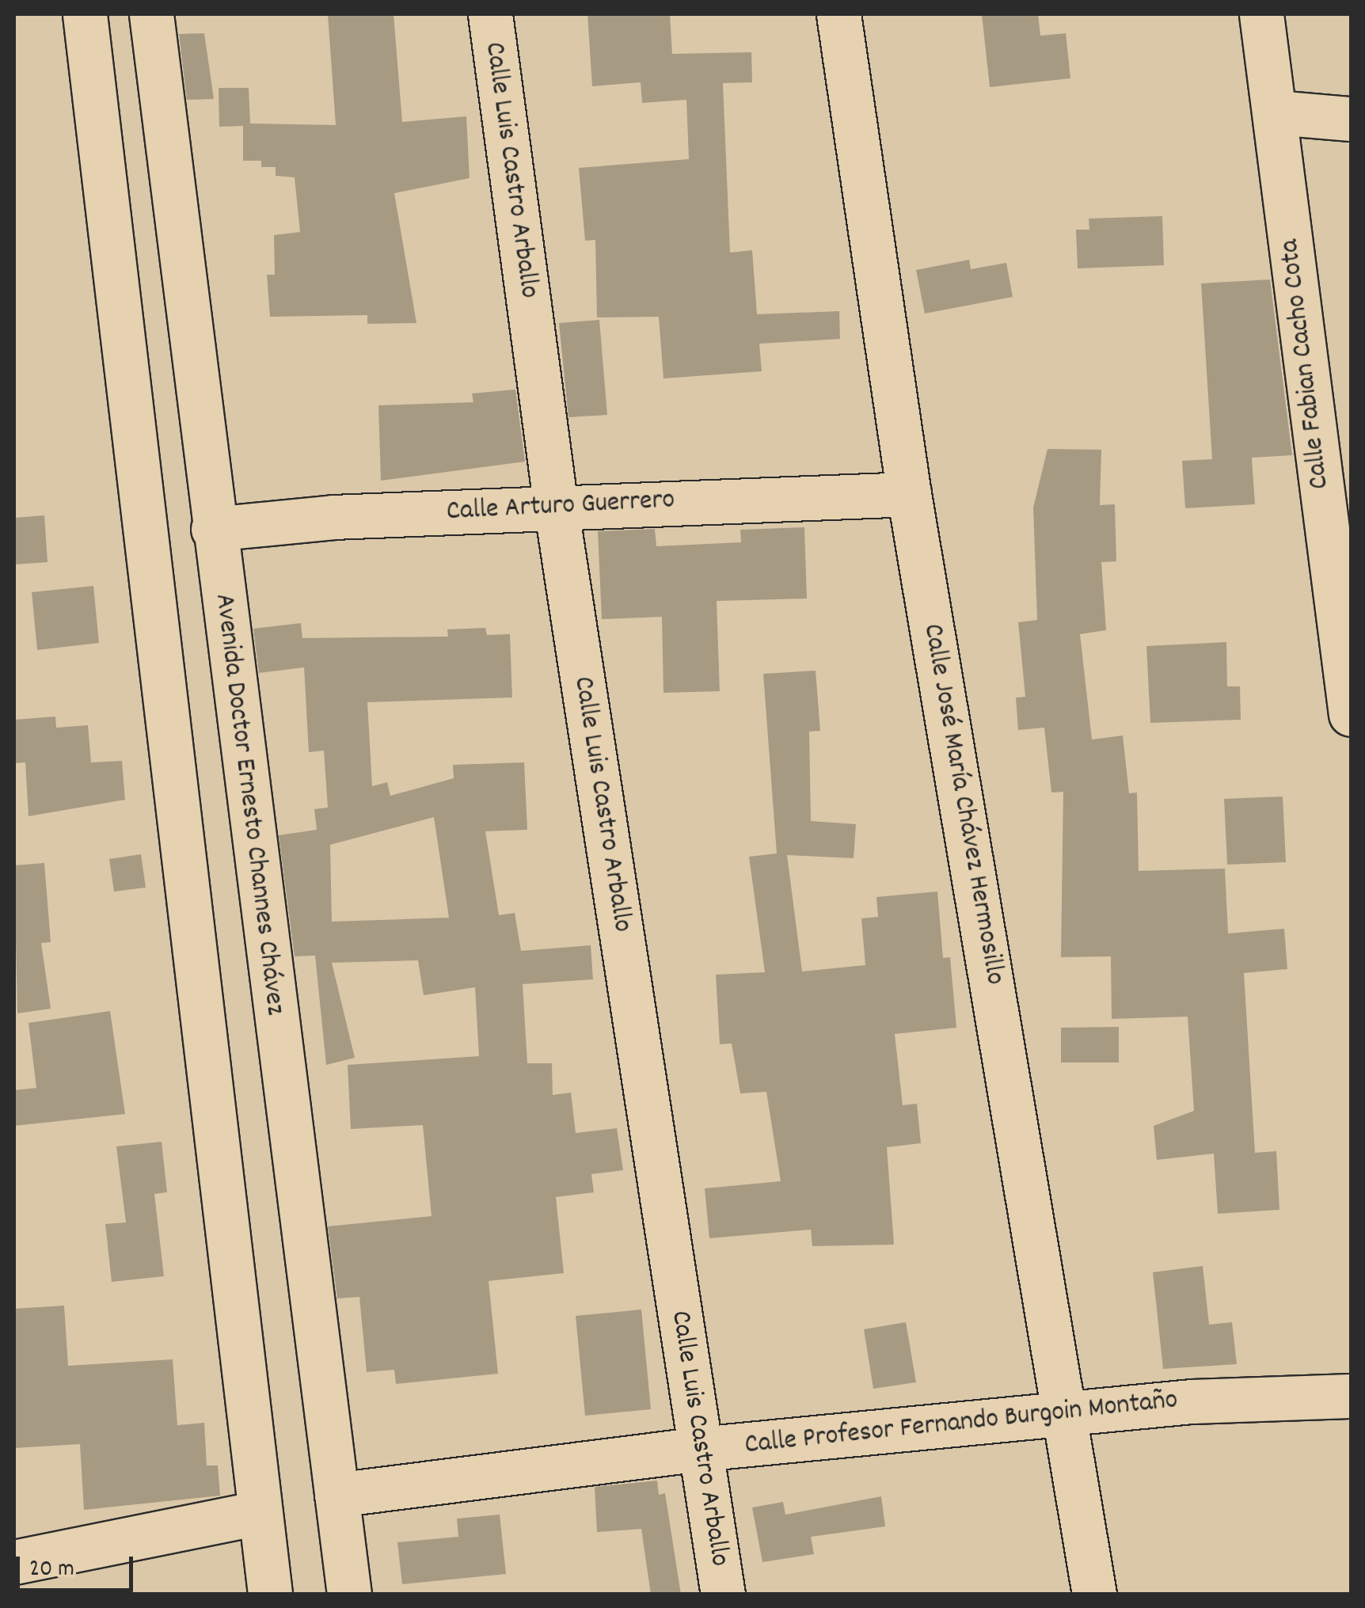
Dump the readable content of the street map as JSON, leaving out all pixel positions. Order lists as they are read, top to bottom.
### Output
{
  "streets": {
    "street": [
      "Calle Luis Castro Arballo",
      "Calle Fabian Cacho Cota",
      "Calle Arturo Guerrero",
      "Avenida Doctor Ernesto Channes Chávez",
      "Calle José María Chávez Hermosillo",
      "Calle Profesor Fernando Burgoin Montaño"
    ]
  },
  "crossings": [
    ["Calle Luis Castro Arballo", "Calle Arturo Guerrero"],
    ["Calle Luis Castro Arballo", "Calle Profesor Fernando Burgoin Montaño"],
    ["Calle Arturo Guerrero", "Avenida Doctor Ernesto Channes Chávez"],
    ["Calle Arturo Guerrero", "Calle José María Chávez Hermosillo"],
    ["Avenida Doctor Ernesto Channes Chávez", "Calle Profesor Fernando Burgoin Montaño"],
    ["Calle José María Chávez Hermosillo", "Calle Profesor Fernando Burgoin Montaño"]
  ],
  "scale_bar": "20 m"
}
